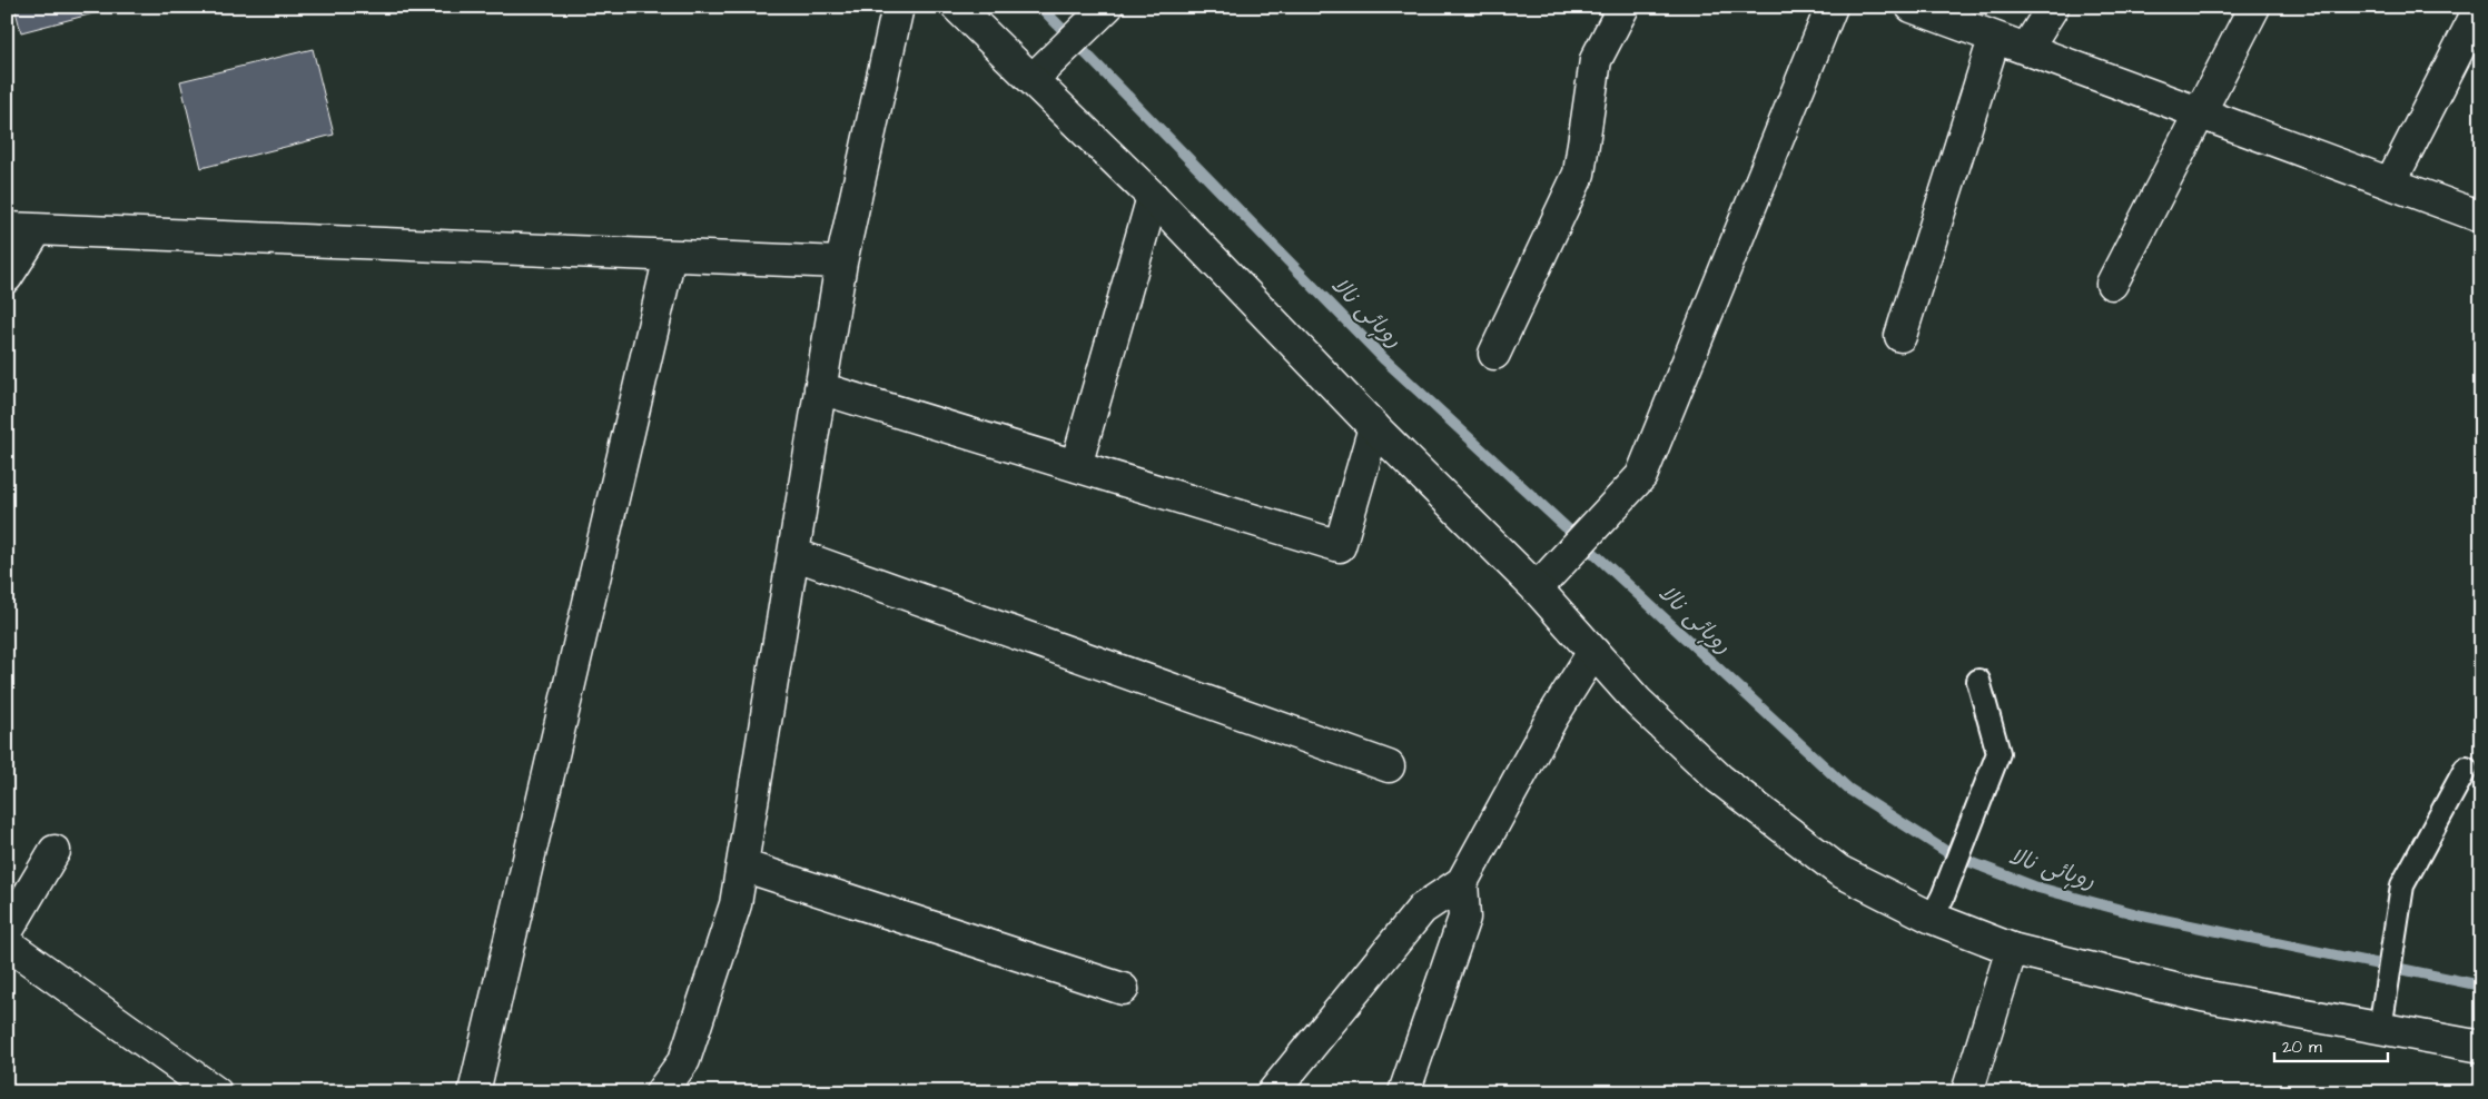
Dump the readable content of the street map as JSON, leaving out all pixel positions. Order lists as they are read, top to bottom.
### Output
{
  "water": ["روہائی نالا"],
  "scale_bar": "20 m"
}
